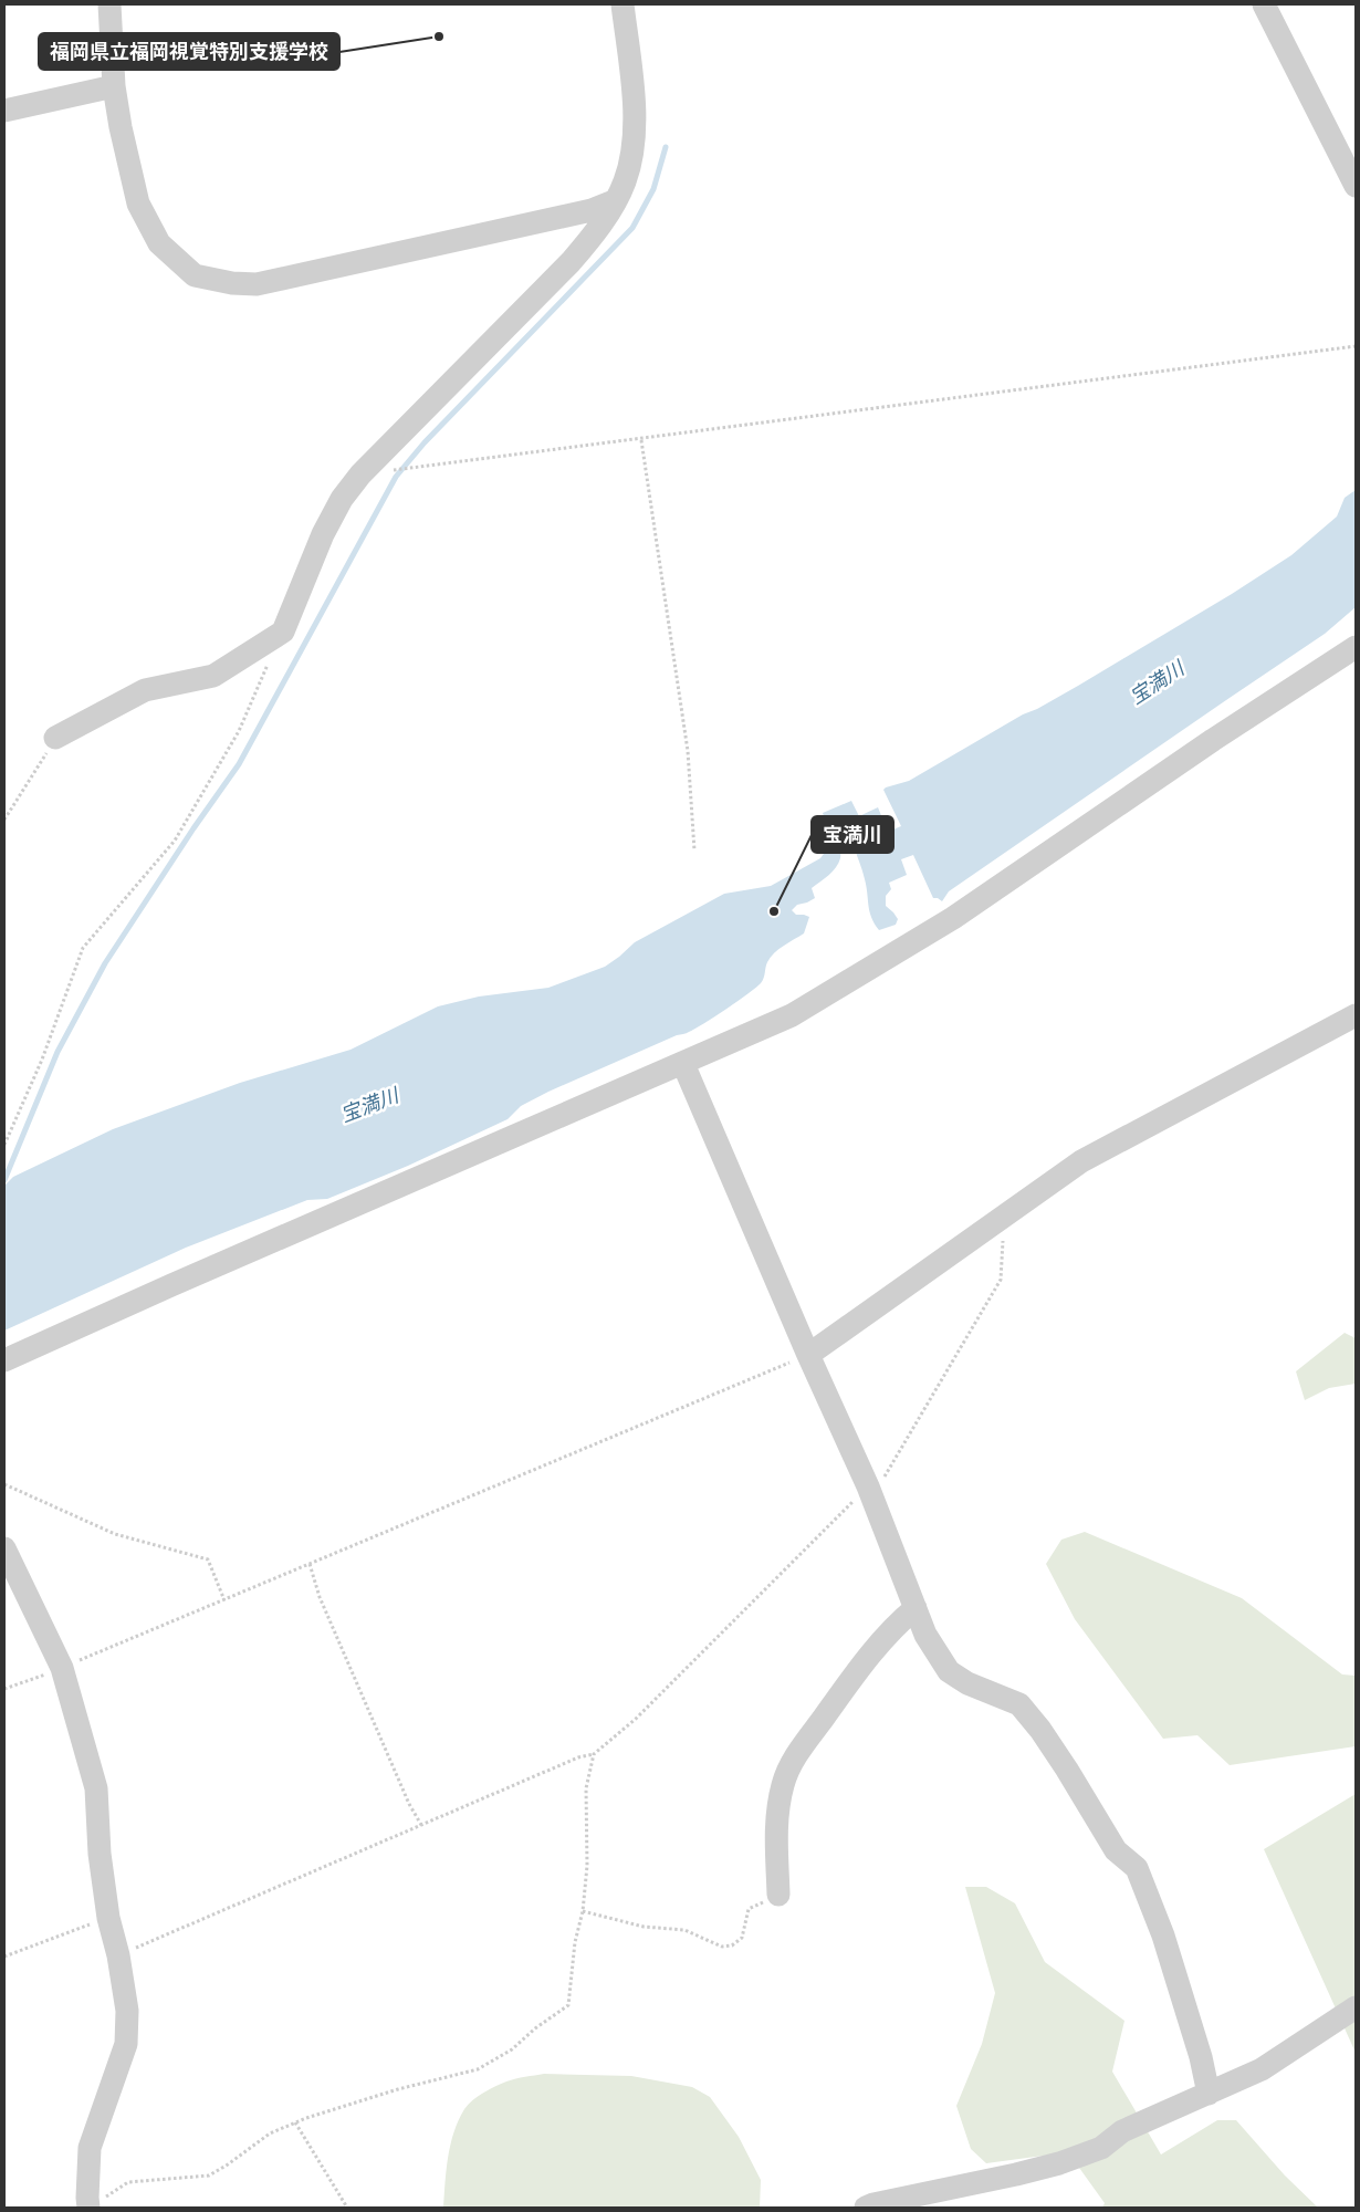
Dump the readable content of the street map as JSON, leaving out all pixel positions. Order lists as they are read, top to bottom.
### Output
{
  "water": ["宝満川"],
  "places": ["福岡県立福岡視覚特別支援学校", "宝満川"]
}
